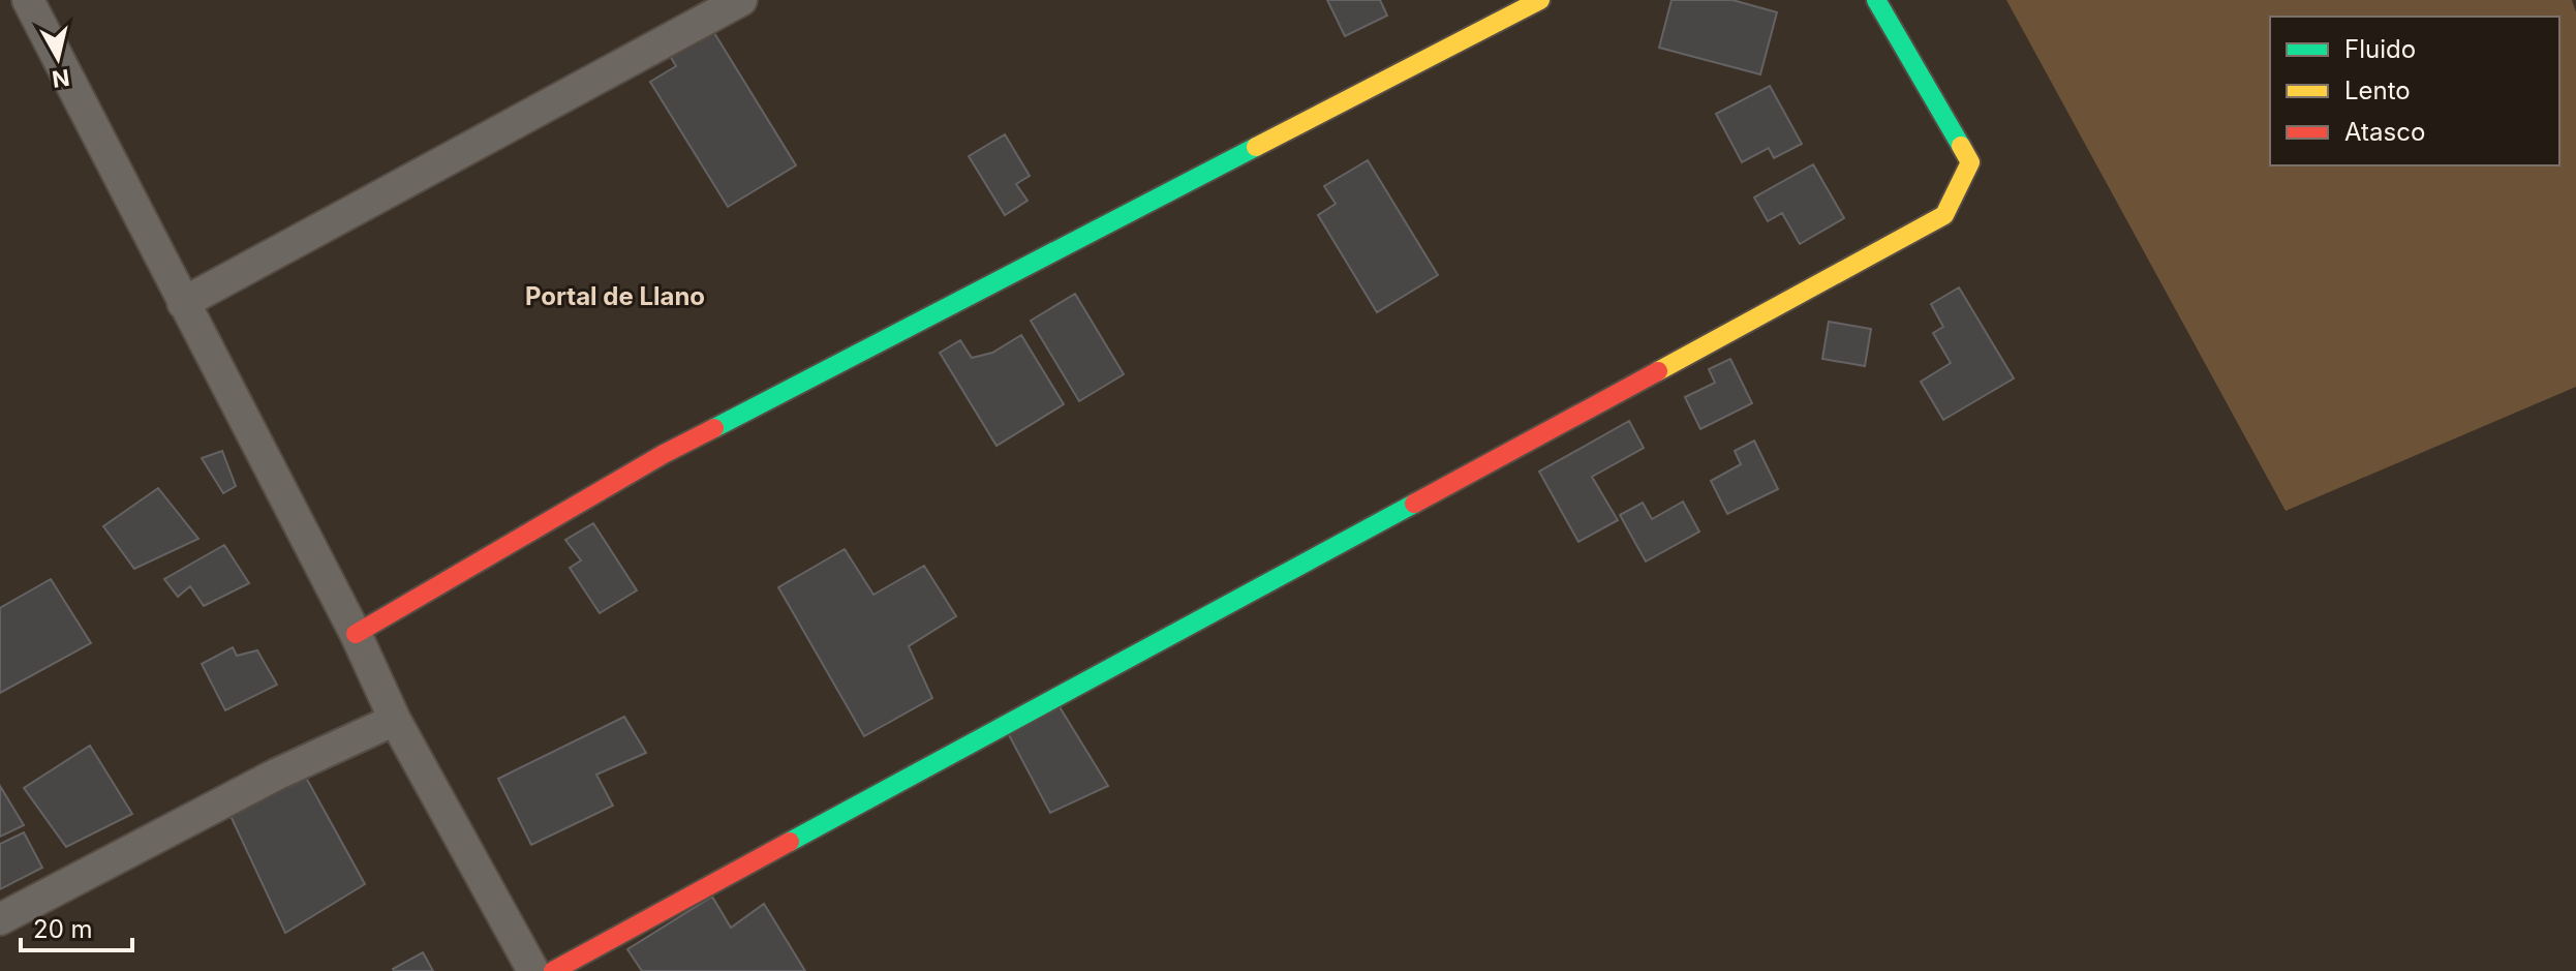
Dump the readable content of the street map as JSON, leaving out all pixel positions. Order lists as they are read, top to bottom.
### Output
{
  "districts": ["Portal de Llano"],
  "legend": ["Fluido", "Lento", "Atasco"],
  "scale_bar": "20 m",
  "north": "bottom"
}
